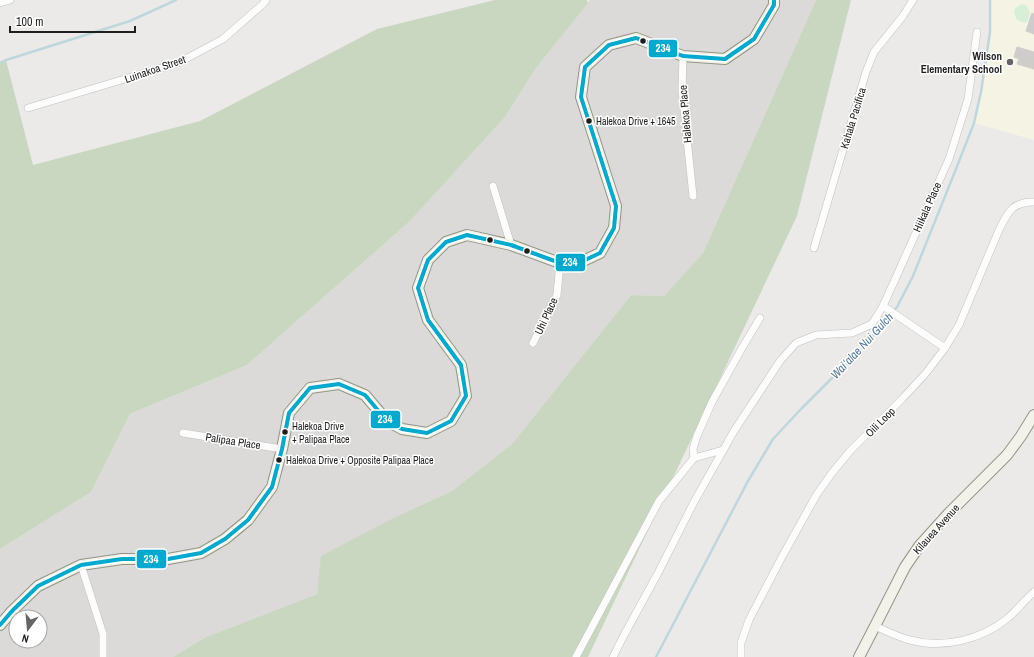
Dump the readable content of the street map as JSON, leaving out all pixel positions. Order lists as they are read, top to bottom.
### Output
{
  "streets": {
    "street": [
      "Luinakoa Street",
      "Halekoa Place",
      "Kahala Pacifica",
      "Hiikala Place",
      "Uhi Place",
      "Oili Loop",
      "Palipaa Place",
      "Kilauea Avenue"
    ]
  },
  "water": ["Waiʻalae Nui Gulch"],
  "places": [
    "Wilson Elementary School",
    "Halekoa Drive + 1645",
    "Halekoa Drive + Palipaa Place",
    "Halekoa Drive + Opposite Palipaa Place"
  ],
  "lines": ["transit line 234"],
  "scale_bar": "100 m",
  "north": "bottom"
}
